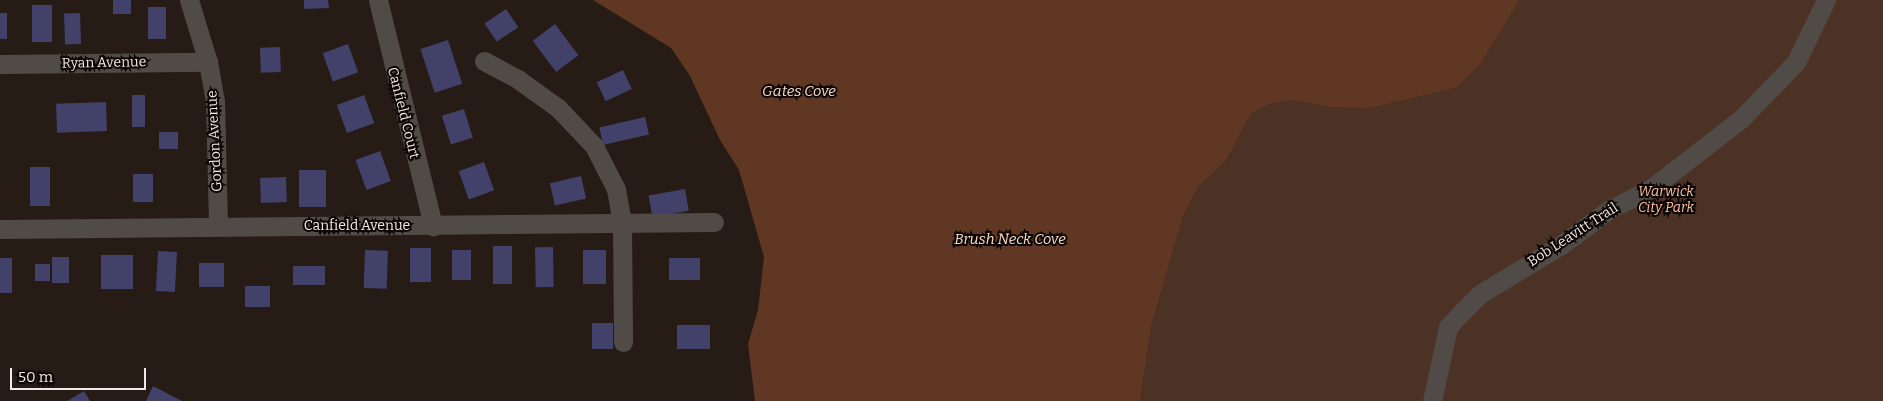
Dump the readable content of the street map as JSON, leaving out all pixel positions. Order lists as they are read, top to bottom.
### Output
{
  "streets": {
    "street": [
      "Ryan Avenue",
      "Canfield Court",
      "Gordon Avenue",
      "Canfield Avenue",
      "Bob Leavitt Trail"
    ]
  },
  "crossings": [
    ["Ryan Avenue", "Gordon Avenue"],
    ["Canfield Court", "Canfield Avenue"],
    ["Gordon Avenue", "Canfield Avenue"]
  ],
  "water": ["Gates Cove", "Brush Neck Cove"],
  "parks": ["Warwick City Park"],
  "scale_bar": "50 m"
}
